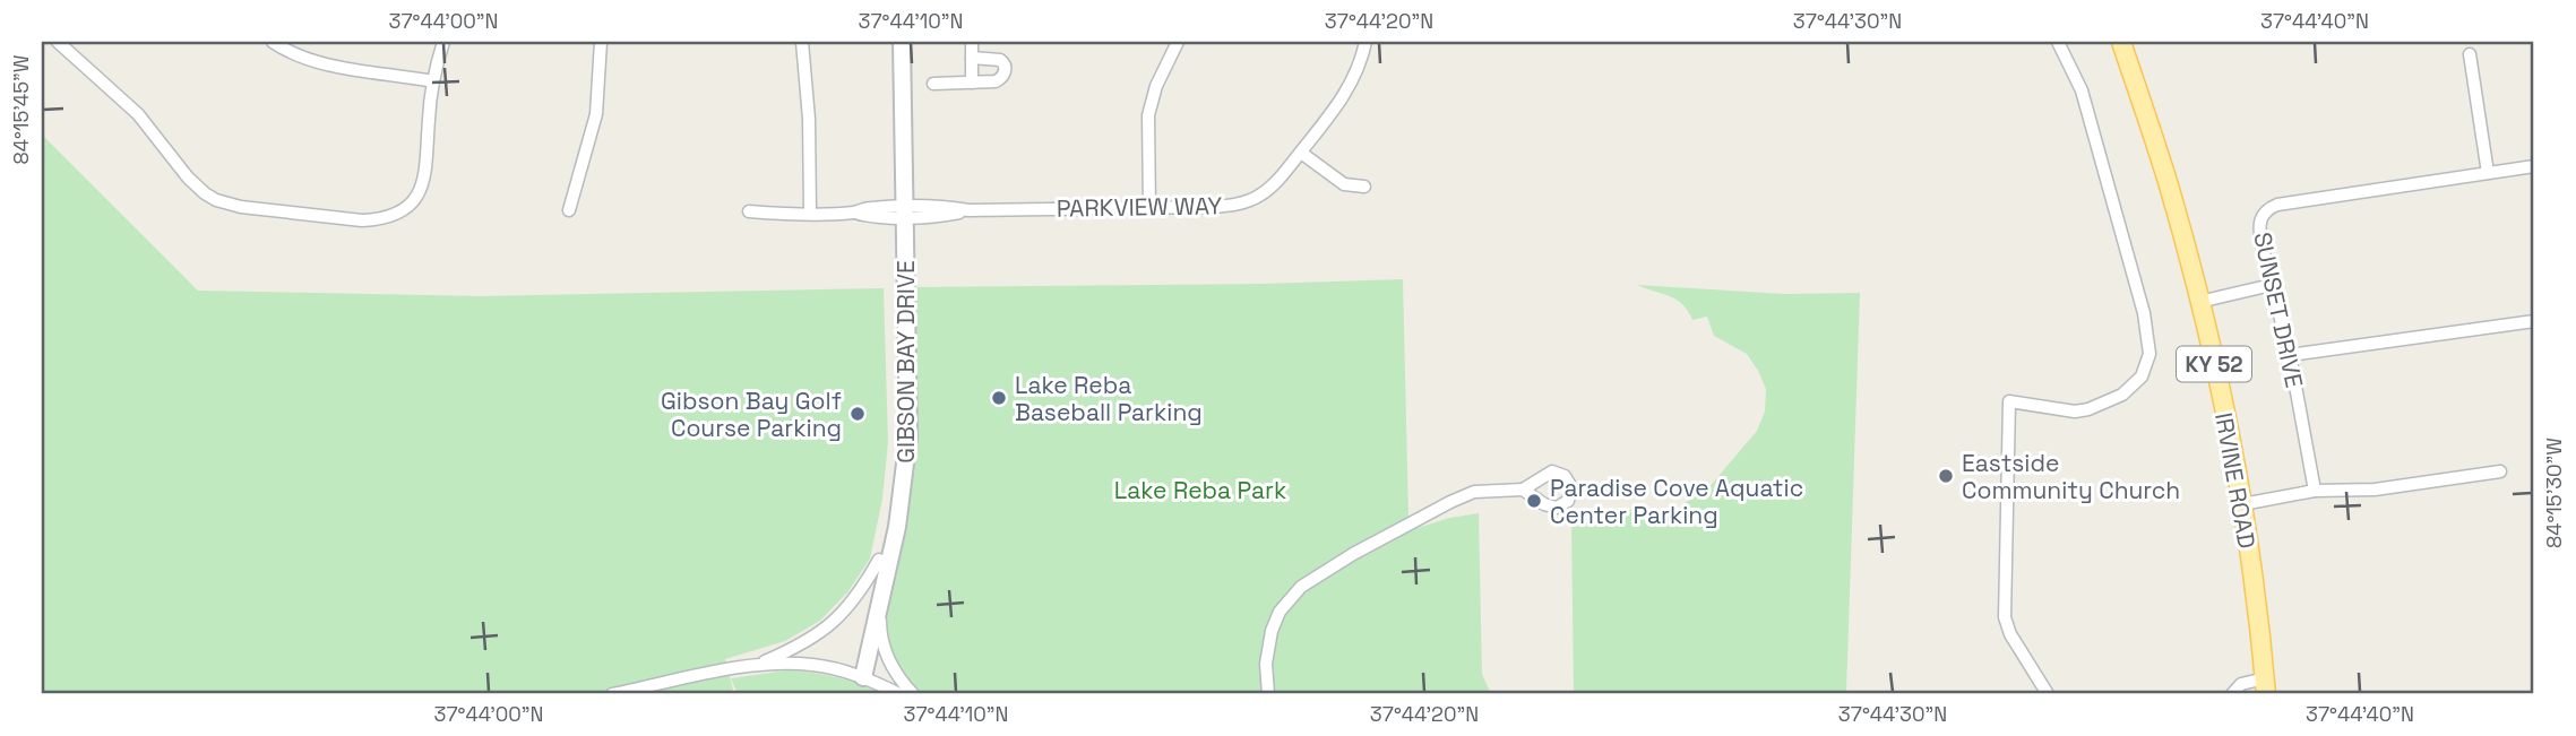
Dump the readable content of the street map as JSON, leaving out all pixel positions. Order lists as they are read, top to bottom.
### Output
{
  "streets": {
    "main road": ["KY 52", "IRVINE ROAD"],
    "street": ["PARKVIEW WAY", "SUNSET DRIVE", "GIBSON BAY DRIVE"]
  },
  "crossings": [
    ["PARKVIEW WAY", "GIBSON BAY DRIVE"]
  ],
  "parks": ["Lake Reba Park"],
  "places": [
    "Lake Reba Baseball Parking",
    "Gibson Bay Golf Course Parking",
    "Eastside Community Church",
    "Paradise Cove Aquatic Center Parking"
  ],
  "coordinates": [
    "37°44'00\"N",
    "37°44'10\"N",
    "37°44'20\"N",
    "37°44'30\"N",
    "37°44'40\"N",
    "84°15'45\"W",
    "84°15'30\"W"
  ]
}
